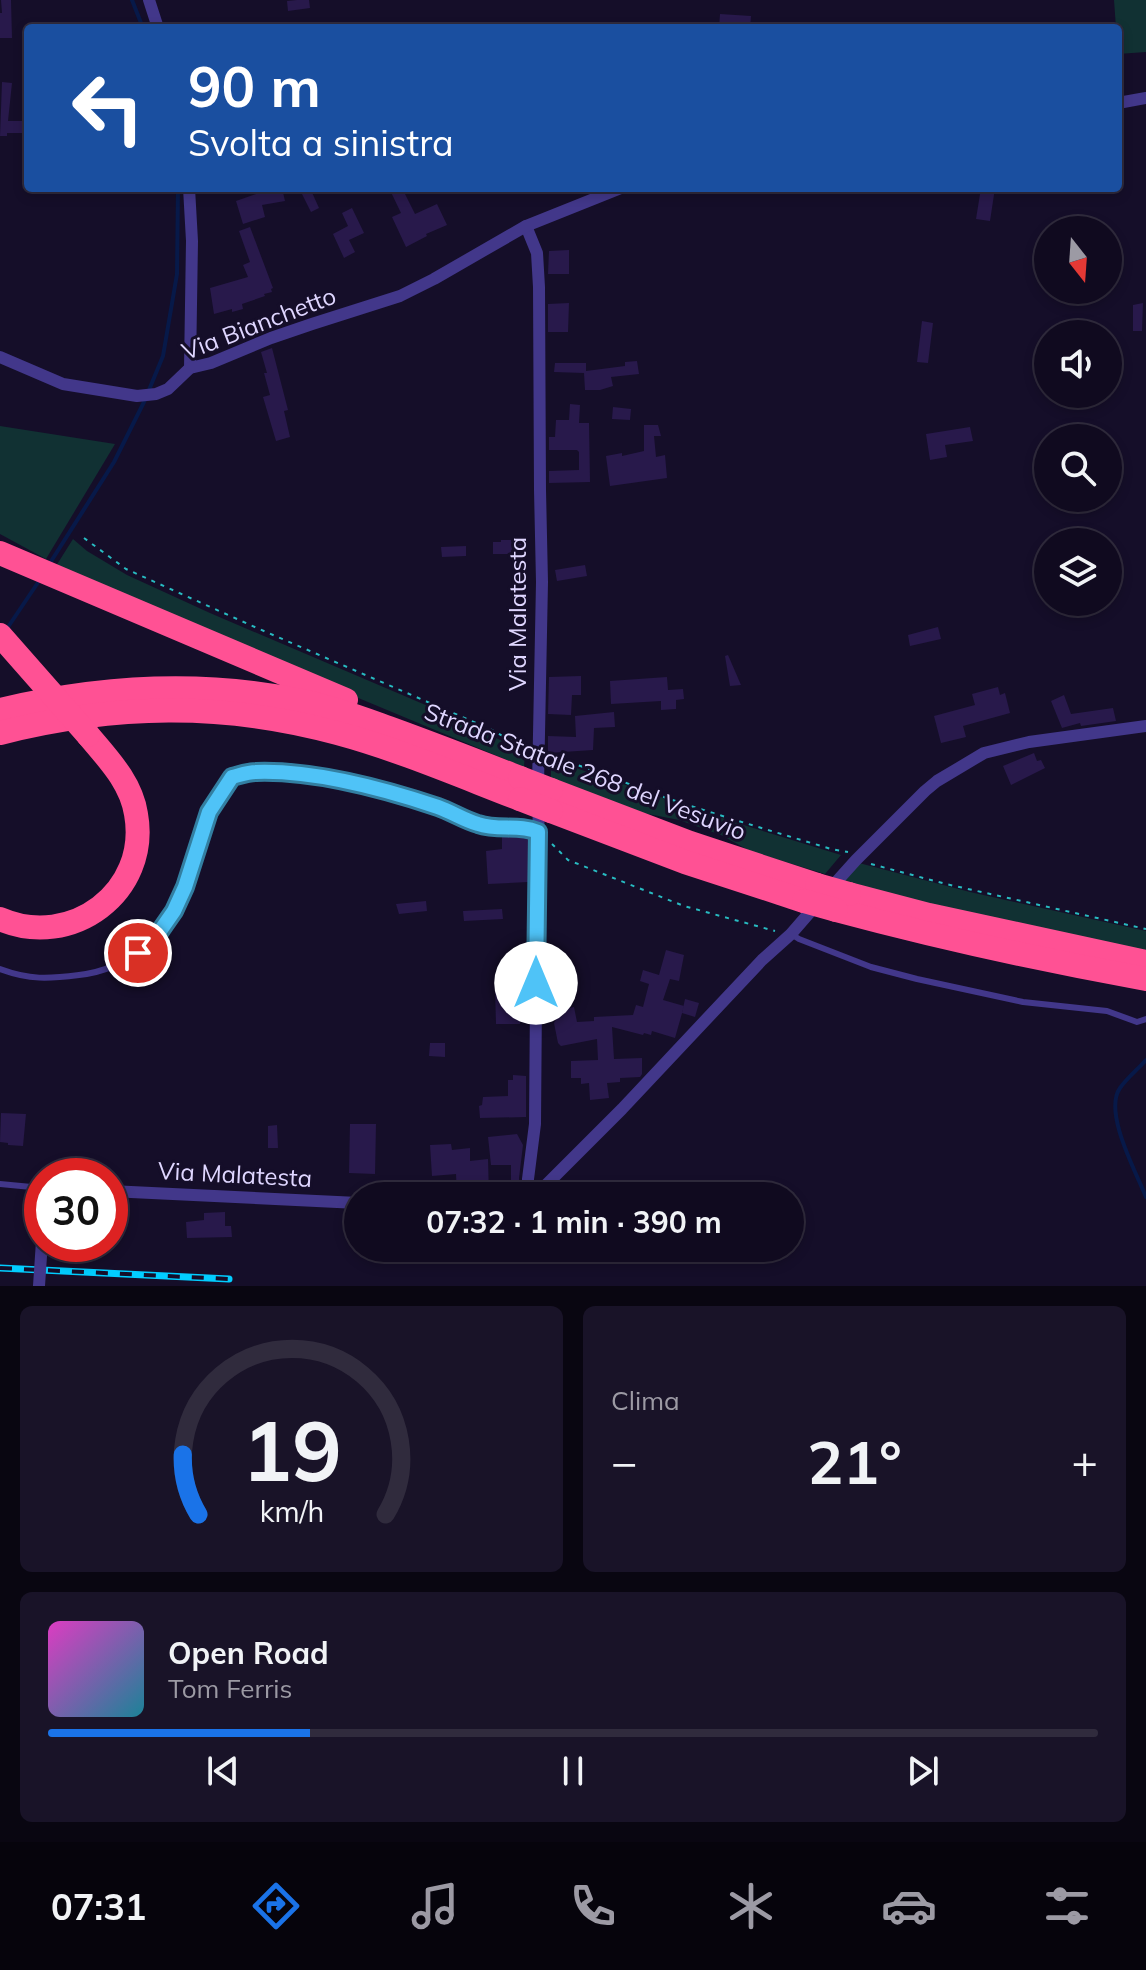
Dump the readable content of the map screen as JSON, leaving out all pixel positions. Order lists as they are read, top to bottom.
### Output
{
  "streets": {
    "highway": ["Strada Statale 268 del Vesuvio"],
    "street": ["Via Bianchetto", "Via Malatesta"]
  },
  "crossings": [
    ["Via Bianchetto", "Via Malatesta"]
  ],
  "north": "bottom",
  "page": {
    "turn": ["90 m", "Svolta a sinistra"],
    "limit": "30",
    "trip": "07:32 · 1 min · 390 m",
    "tile": "Clima",
    "heat": ["−", "21°", "+"],
    "song": ["Open Road", "Tom Ferris"],
    "tabs": "07:31",
    "gauge": ["19", "km/h"]
  }
}
